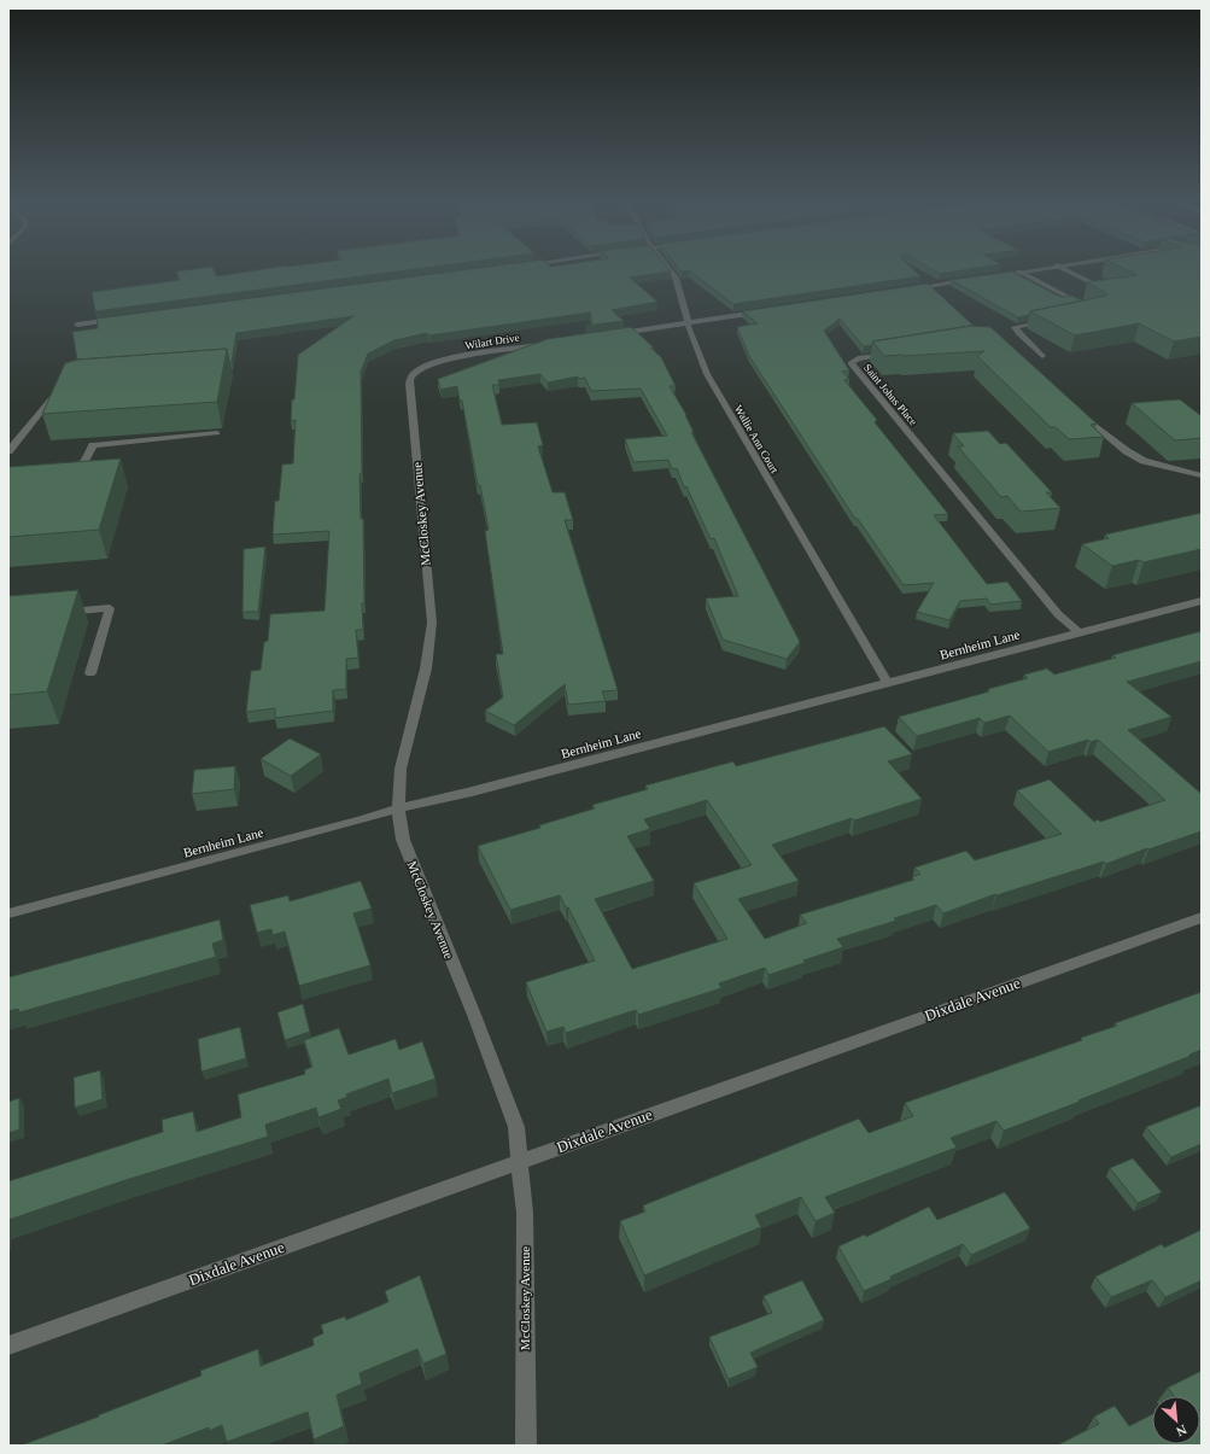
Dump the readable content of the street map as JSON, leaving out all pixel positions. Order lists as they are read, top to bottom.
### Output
{
  "streets": {
    "street": [
      "Wilart Drive",
      "Saint Johns Place",
      "Wallie Ann Court",
      "McCloskey Avenue",
      "Bernheim Lane",
      "Dixdale Avenue"
    ]
  },
  "crossings": [
    ["Wilart Drive", "McCloskey Avenue"],
    ["Saint Johns Place", "Bernheim Lane"],
    ["Wallie Ann Court", "Bernheim Lane"],
    ["McCloskey Avenue", "Bernheim Lane"],
    ["McCloskey Avenue", "Dixdale Avenue"]
  ],
  "north": "bottom right"
}
